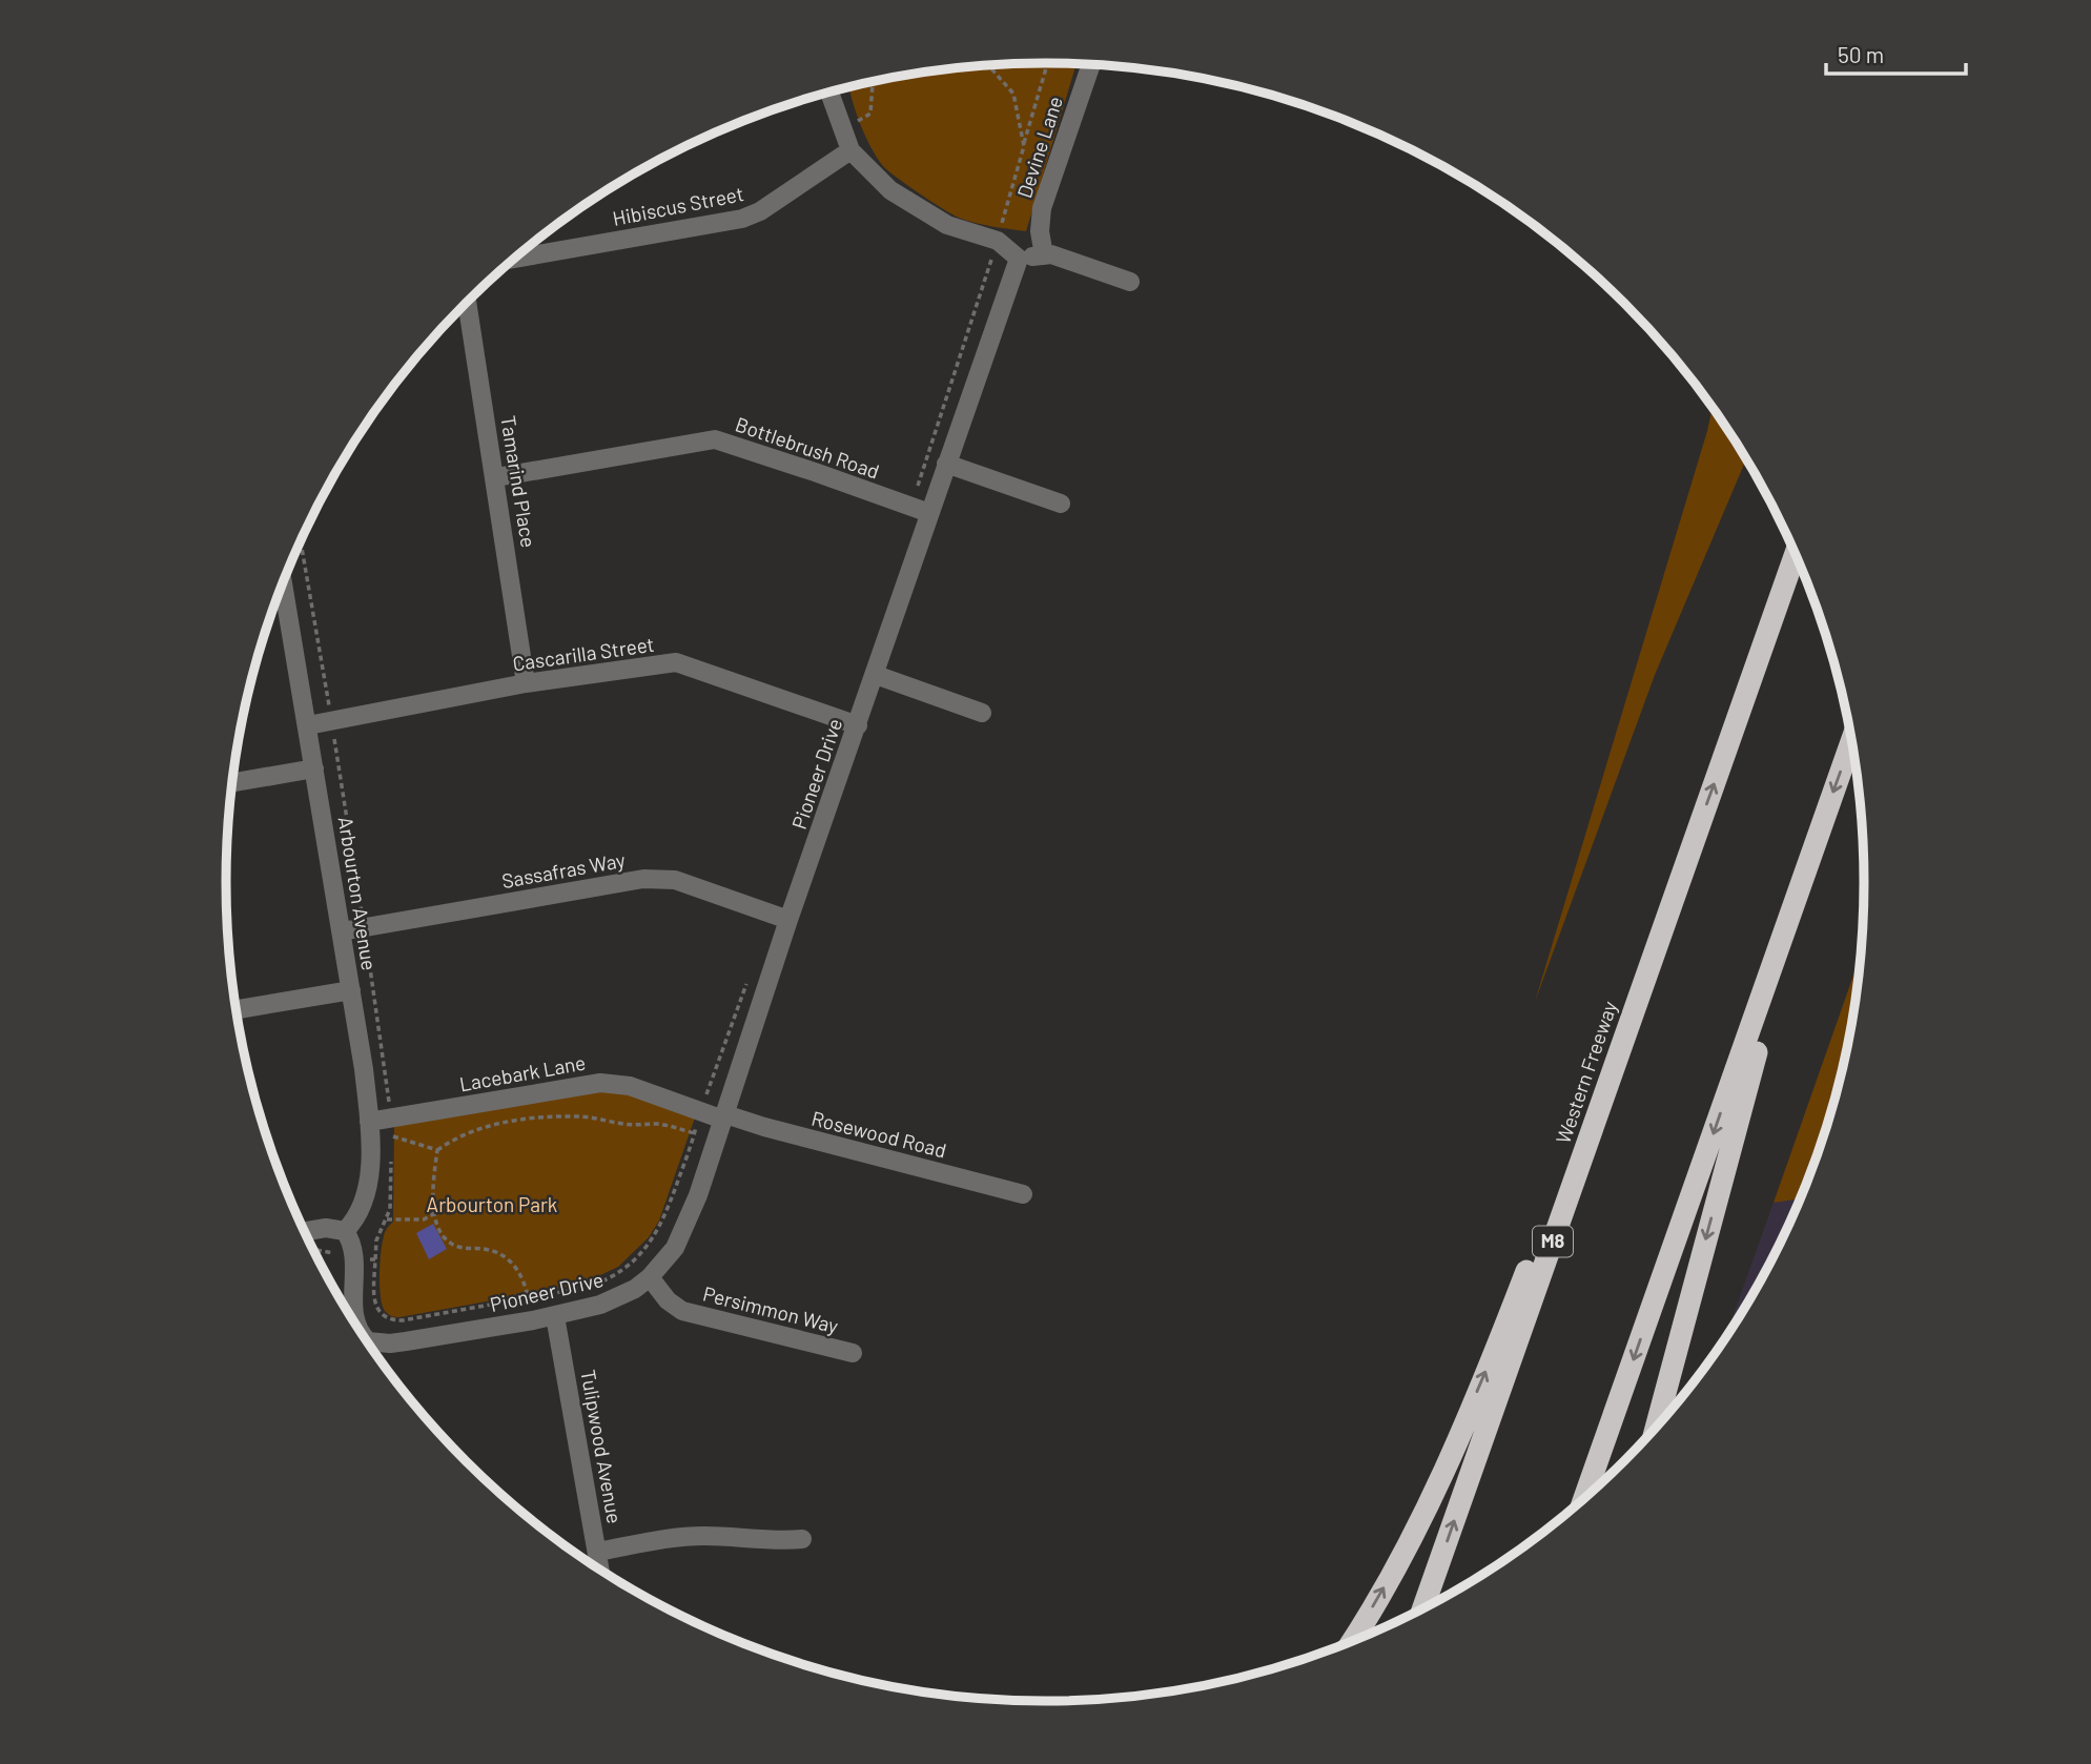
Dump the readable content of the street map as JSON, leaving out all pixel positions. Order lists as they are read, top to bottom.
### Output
{
  "streets": {
    "highway": ["Western Freeway", "M8"],
    "street": [
      "Devine Lane",
      "Hibiscus Street",
      "Bottlebrush Road",
      "Tamarind Place",
      "Cascarilla Street",
      "Pioneer Drive",
      "Sassafras Way",
      "Arbourton Avenue",
      "Lacebark Lane",
      "Rosewood Road",
      "Persimmon Way",
      "Tulipwood Avenue"
    ]
  },
  "crossings": [
    ["Bottlebrush Road", "Tamarind Place"],
    ["Bottlebrush Road", "Pioneer Drive"],
    ["Tamarind Place", "Cascarilla Street"],
    ["Cascarilla Street", "Pioneer Drive"],
    ["Cascarilla Street", "Arbourton Avenue"],
    ["Pioneer Drive", "Sassafras Way"],
    ["Pioneer Drive", "Lacebark Lane"],
    ["Pioneer Drive", "Rosewood Road"],
    ["Pioneer Drive", "Persimmon Way"],
    ["Pioneer Drive", "Tulipwood Avenue"],
    ["Sassafras Way", "Arbourton Avenue"],
    ["Arbourton Avenue", "Lacebark Lane"],
    ["Lacebark Lane", "Rosewood Road"]
  ],
  "parks": ["Arbourton Park"],
  "scale_bar": "50 m"
}
